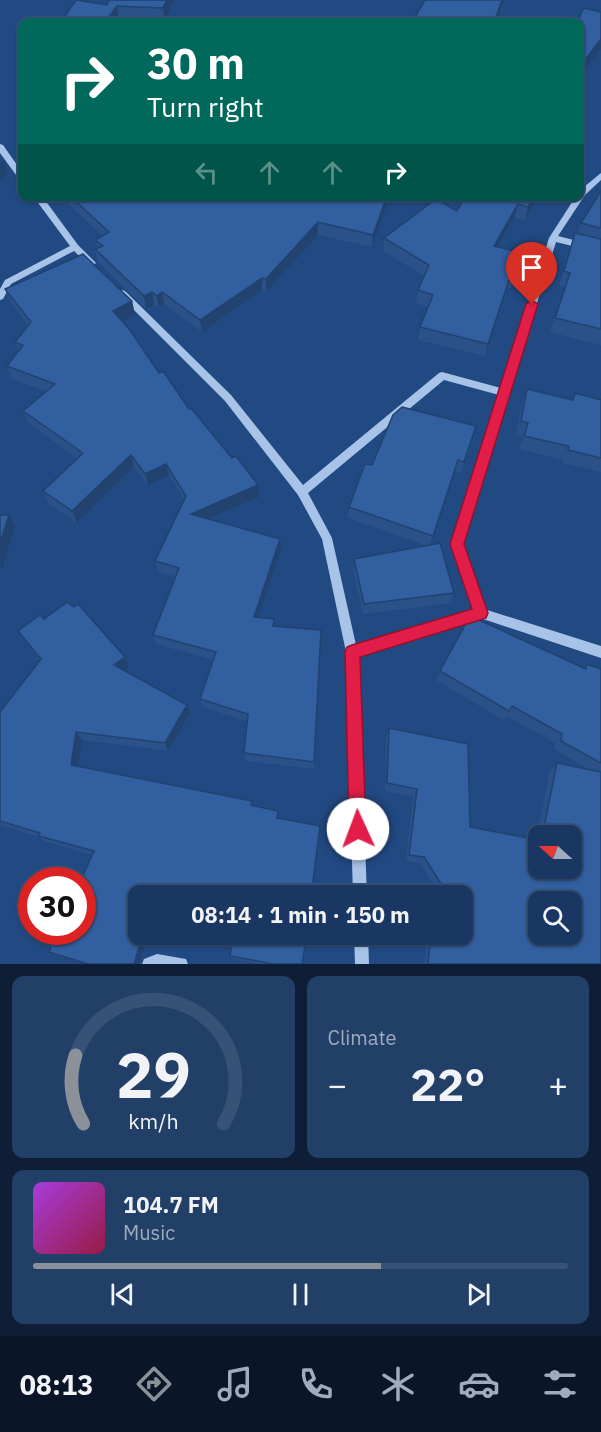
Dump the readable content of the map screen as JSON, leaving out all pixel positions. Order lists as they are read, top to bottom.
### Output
{
  "north": "left",
  "page": {
    "turn": ["30 m", "Turn right"],
    "limit": "30",
    "trip": "08:14 · 1 min · 150 m",
    "tile": "Climate",
    "heat": ["−", "22°", "+"],
    "song": ["104.7 FM", "Music"],
    "tabs": "08:13",
    "gauge": ["29", "km/h"]
  }
}
